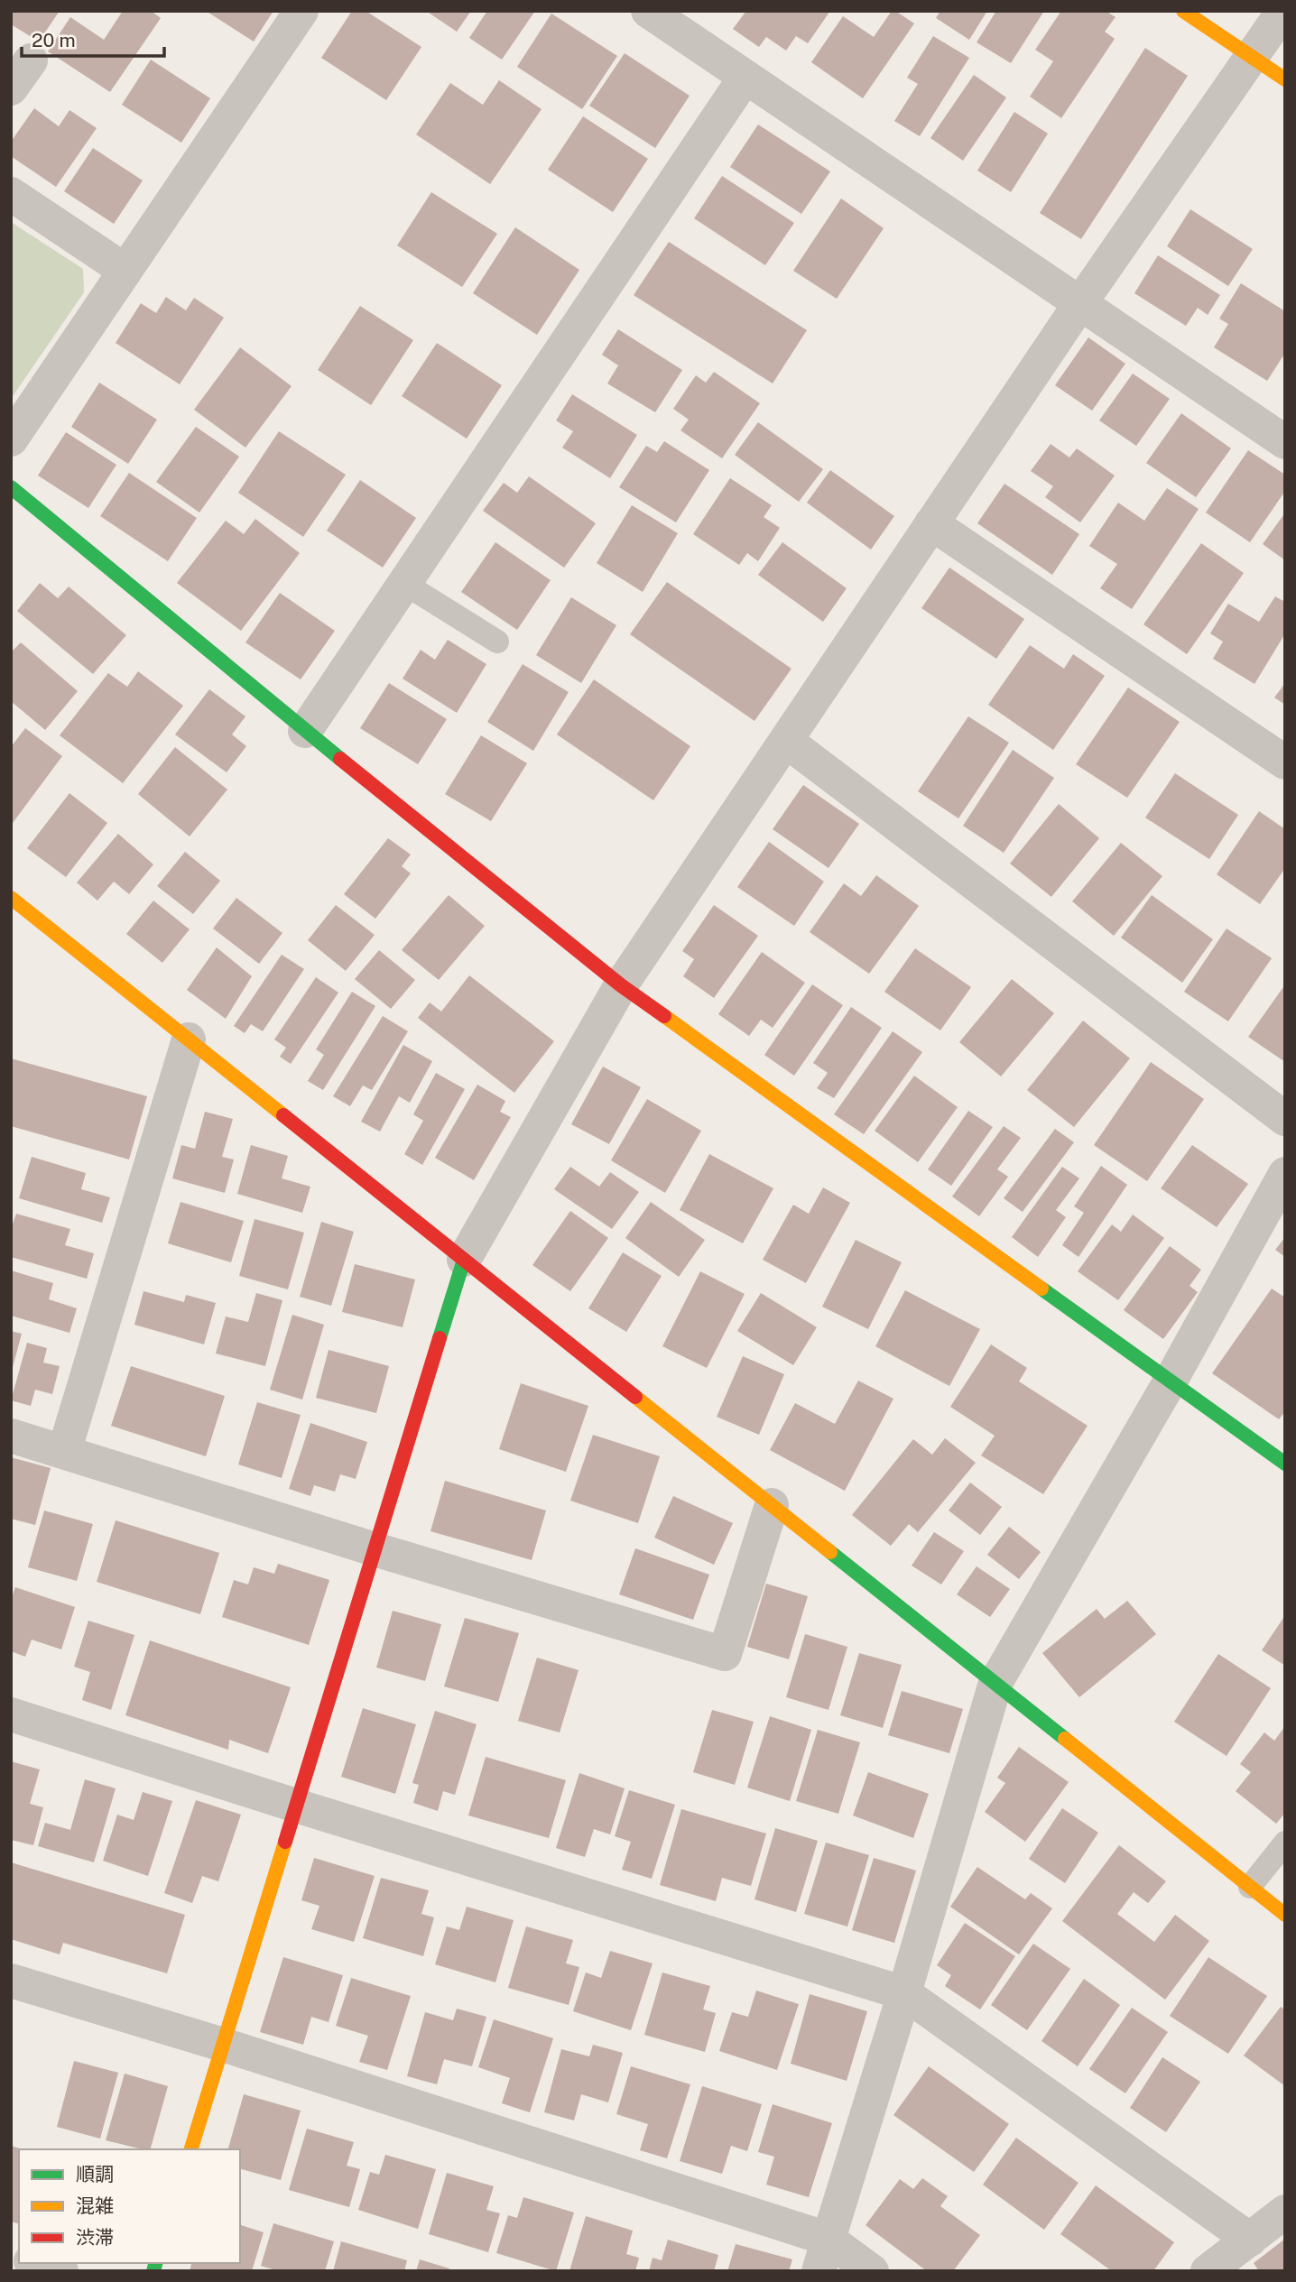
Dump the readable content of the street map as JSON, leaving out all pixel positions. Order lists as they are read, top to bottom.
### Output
{
  "legend": ["順調", "混雑", "渋滞"],
  "scale_bar": "20 m"
}
